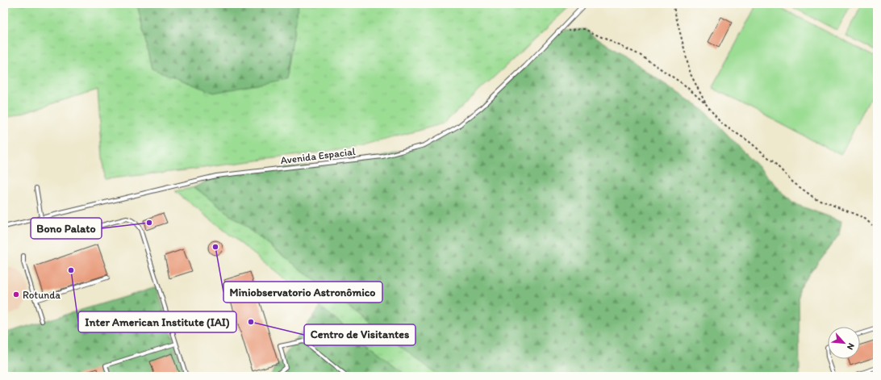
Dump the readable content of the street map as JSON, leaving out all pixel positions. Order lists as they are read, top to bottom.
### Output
{
  "streets": {
    "lane": ["Avenida Espacial"]
  },
  "places": [
    "Bono Palato",
    "Miniobservatorio Astronômico",
    "Inter American Institute (IAI)",
    "Rotunda",
    "Centro de Visitantes"
  ],
  "north": "bottom right"
}
